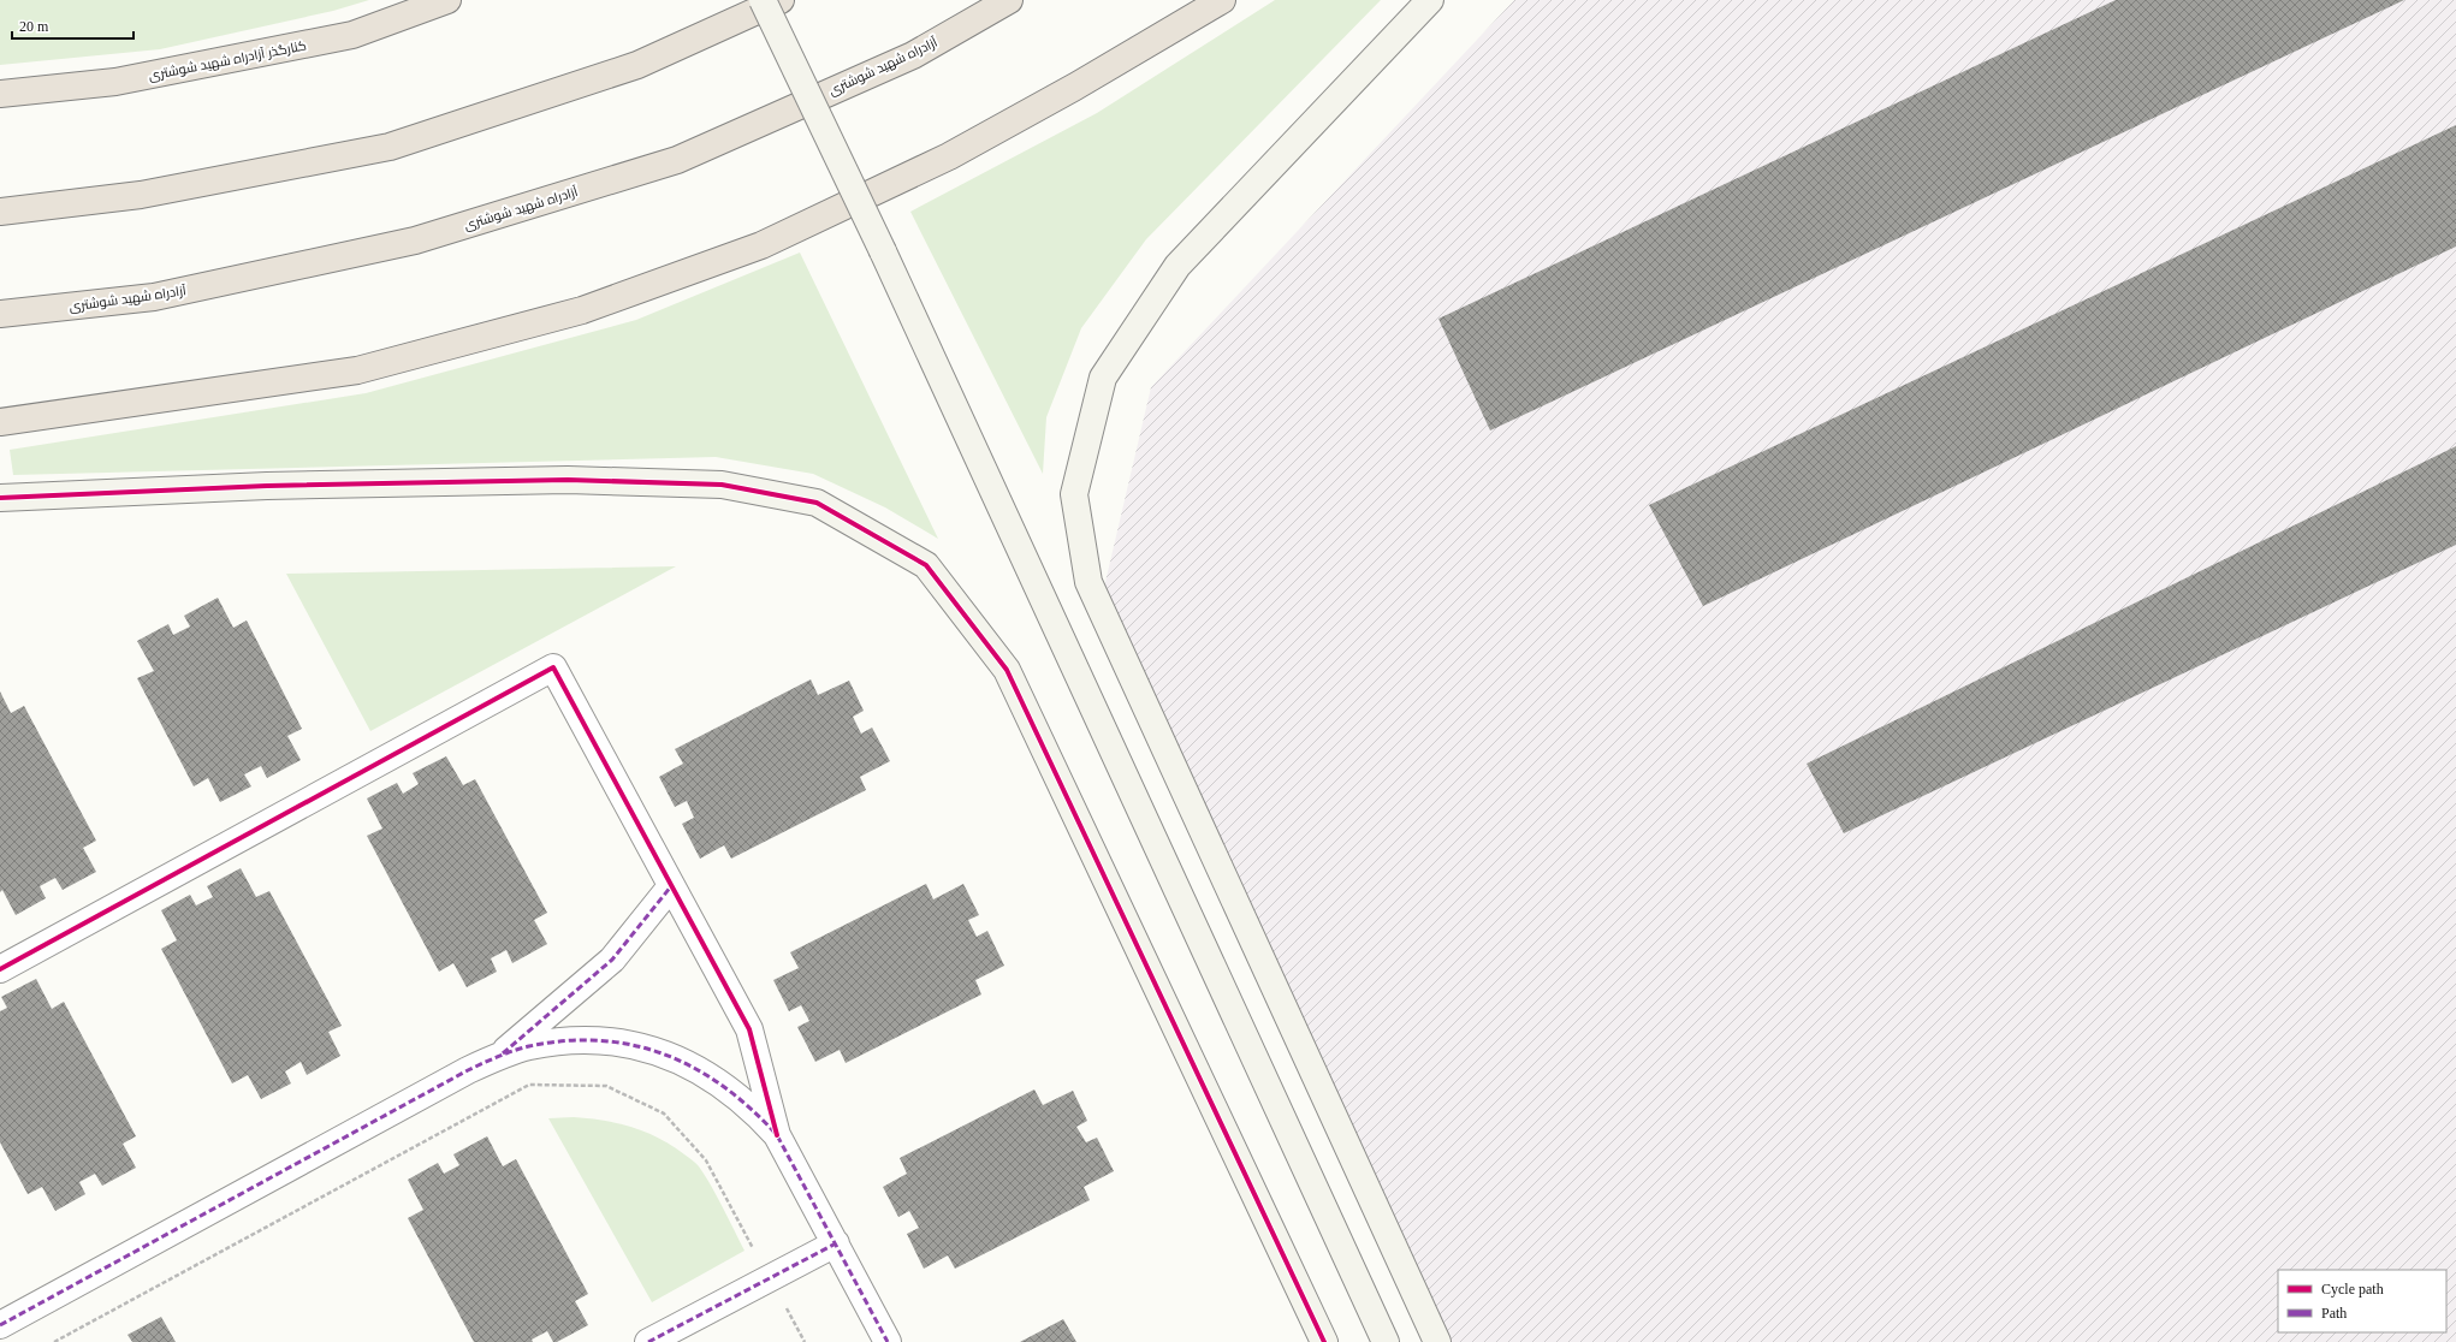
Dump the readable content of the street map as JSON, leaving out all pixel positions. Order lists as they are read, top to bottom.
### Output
{
  "streets": {
    "highway": ["کنارگذر آزادراه شهید شوشتری", "آزادراه شهید شوشتری"]
  },
  "legend": ["Cycle path", "Path"],
  "scale_bar": "20 m"
}
